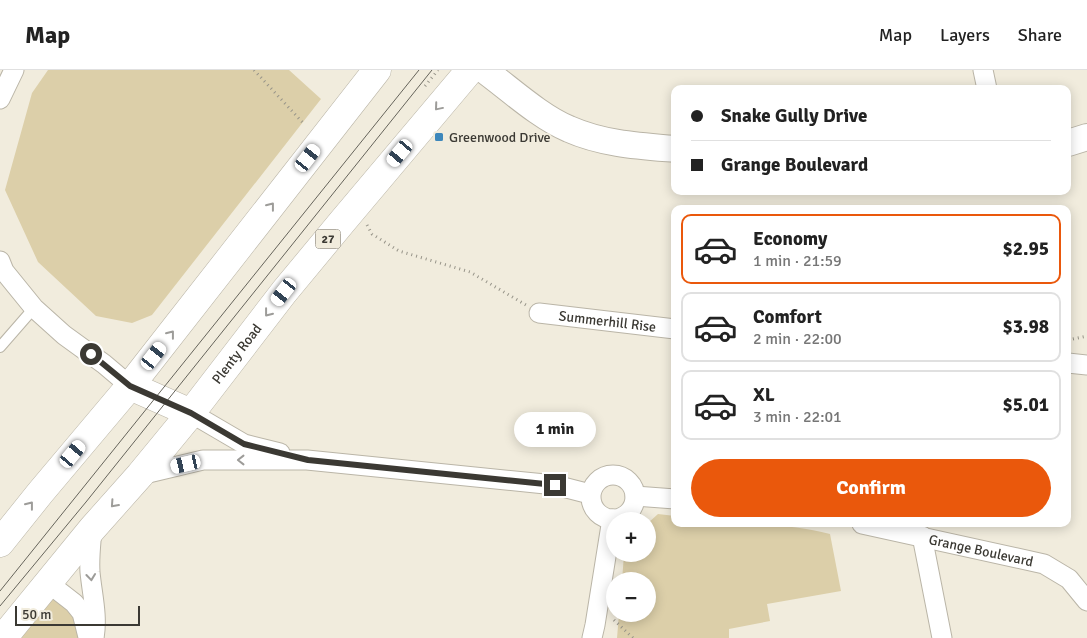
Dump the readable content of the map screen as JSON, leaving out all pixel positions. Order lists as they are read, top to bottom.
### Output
{
  "streets": {
    "highway": ["27", "Plenty Road"],
    "street": ["Summerhill Rise", "Grange Boulevard"]
  },
  "places": {
    "transit": ["Greenwood Drive"]
  },
  "scale_bar": "50 m",
  "page": {
    "header": "Map",
    "nav": ["Map", "Layers", "Share"],
    "banner": ["Snake Gully Drive", "Grange Boulevard"],
    "list": [
      {
        "name": "Economy",
        "note": "1 min · 21:59",
        "value": "$2.95"
      },
      {
        "name": "Comfort",
        "note": "2 min · 22:00",
        "value": "$3.98"
      },
      {
        "name": "XL",
        "note": "3 min · 22:01",
        "value": "$5.01"
      }
    ],
    "bubble": "1 min",
    "buttons": "Confirm",
    "map_buttons": ["+", "−"],
    "scale": "50 m"
  }
}
